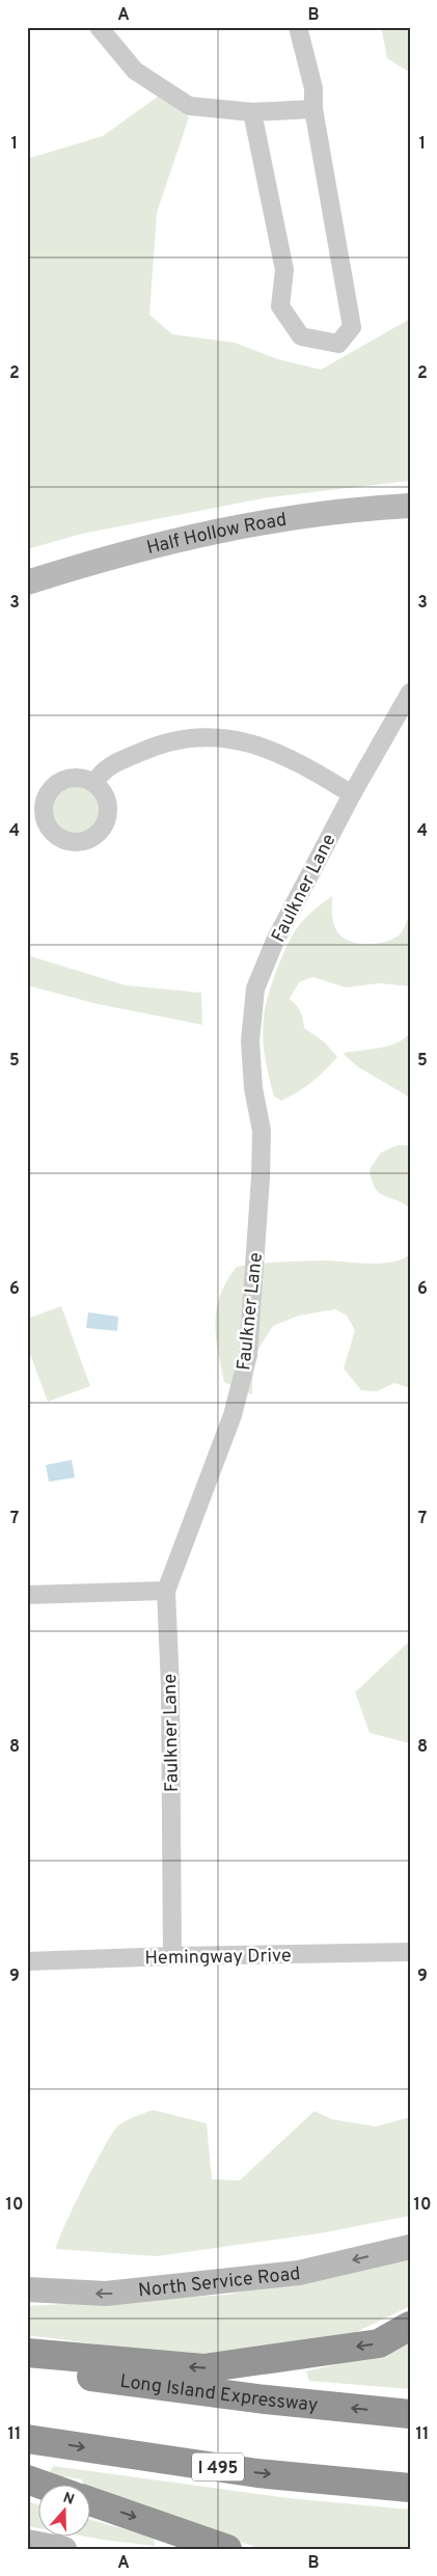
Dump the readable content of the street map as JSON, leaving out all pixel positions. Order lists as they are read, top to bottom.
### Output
{
  "streets": {
    "highway": ["Long Island Expressway", "I 495"],
    "main road": ["Half Hollow Road", "North Service Road"],
    "street": ["Faulkner Lane", "Hemingway Drive"]
  },
  "crossings": [
    ["Faulkner Lane", "Hemingway Drive"]
  ],
  "one_way": ["North Service Road"],
  "north": "top",
  "grid": {
    "columns": ["A", "B"],
    "rows": [
      "1",
      "2",
      "3",
      "4",
      "5",
      "6",
      "7",
      "8",
      "9",
      "10",
      "11"
    ]
  }
}
